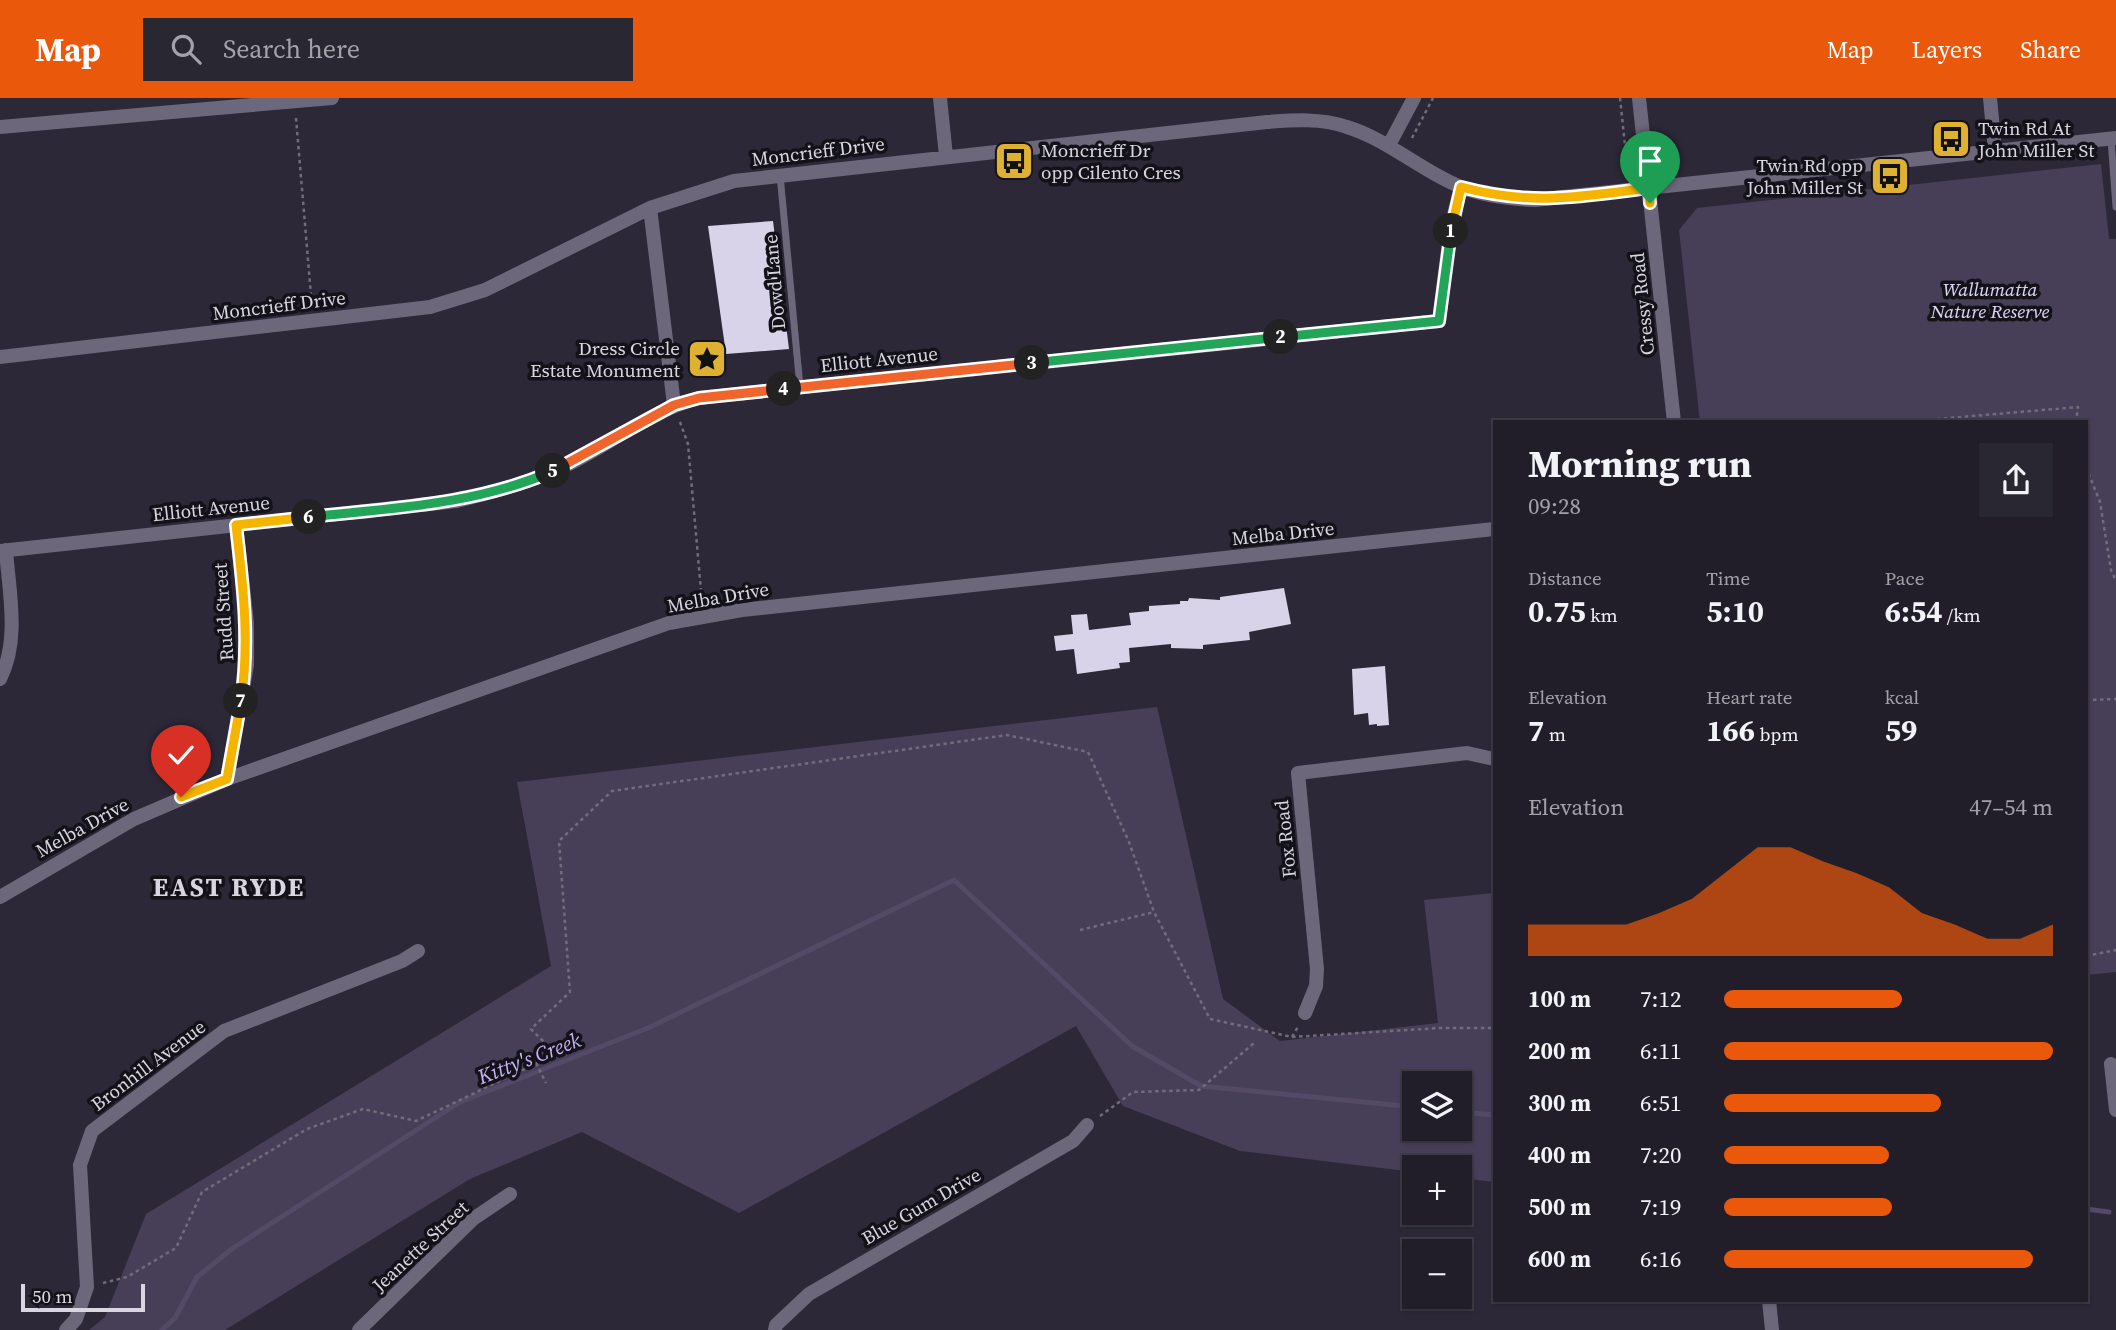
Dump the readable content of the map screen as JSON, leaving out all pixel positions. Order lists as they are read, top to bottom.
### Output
{
  "streets": {
    "street": [
      "Moncrieff Drive",
      "Cressy Road",
      "Elliott Avenue",
      "Melba Drive",
      "Rudd Street",
      "Fox Road",
      "Bronhill Avenue",
      "Blue Gum Drive",
      "Jeanette Street"
    ],
    "lane": ["Dowd Lane"]
  },
  "crossings": [
    ["Moncrieff Drive", "Dowd Lane"],
    ["Moncrieff Drive", "Cressy Road"],
    ["Moncrieff Drive", "Elliott Avenue"],
    ["Dowd Lane", "Elliott Avenue"],
    ["Elliott Avenue", "Rudd Street"],
    ["Melba Drive", "Rudd Street"]
  ],
  "districts": ["EAST RYDE"],
  "water": ["Kitty's Creek"],
  "parks": ["Wallumatta Nature Reserve"],
  "places": {
    "bus stop": ["Twin Rd At John Miller St", "Moncrieff Dr opp Cilento Cres", "Twin Rd opp John Miller St"],
    "place": ["Dress Circle Estate Monument"]
  },
  "scale_bar": "50 m",
  "page": {
    "header": "Map",
    "search": "Search here",
    "nav": ["Map", "Layers", "Share"],
    "pins": [
      "1",
      "2",
      "3",
      "4",
      "5",
      "6",
      "7"
    ],
    "heading": ["Morning run", "09:28"],
    "stats": [
      ["Distance", "0.75 km"],
      ["Time", "5:10"],
      ["Pace", "6:54 /km"],
      ["Elevation", "7 m"],
      ["Heart rate", "166 bpm"],
      ["kcal", "59"]
    ],
    "chart": ["Elevation", "47–54 m"],
    "list": [
      {
        "name": "100 m",
        "note": "7:12"
      },
      {
        "name": "200 m",
        "note": "6:11"
      },
      {
        "name": "300 m",
        "note": "6:51"
      },
      {
        "name": "400 m",
        "note": "7:20"
      },
      {
        "name": "500 m",
        "note": "7:19"
      },
      {
        "name": "600 m",
        "note": "6:16"
      }
    ],
    "map_buttons": ["+", "−"],
    "scale": "50 m"
  }
}
